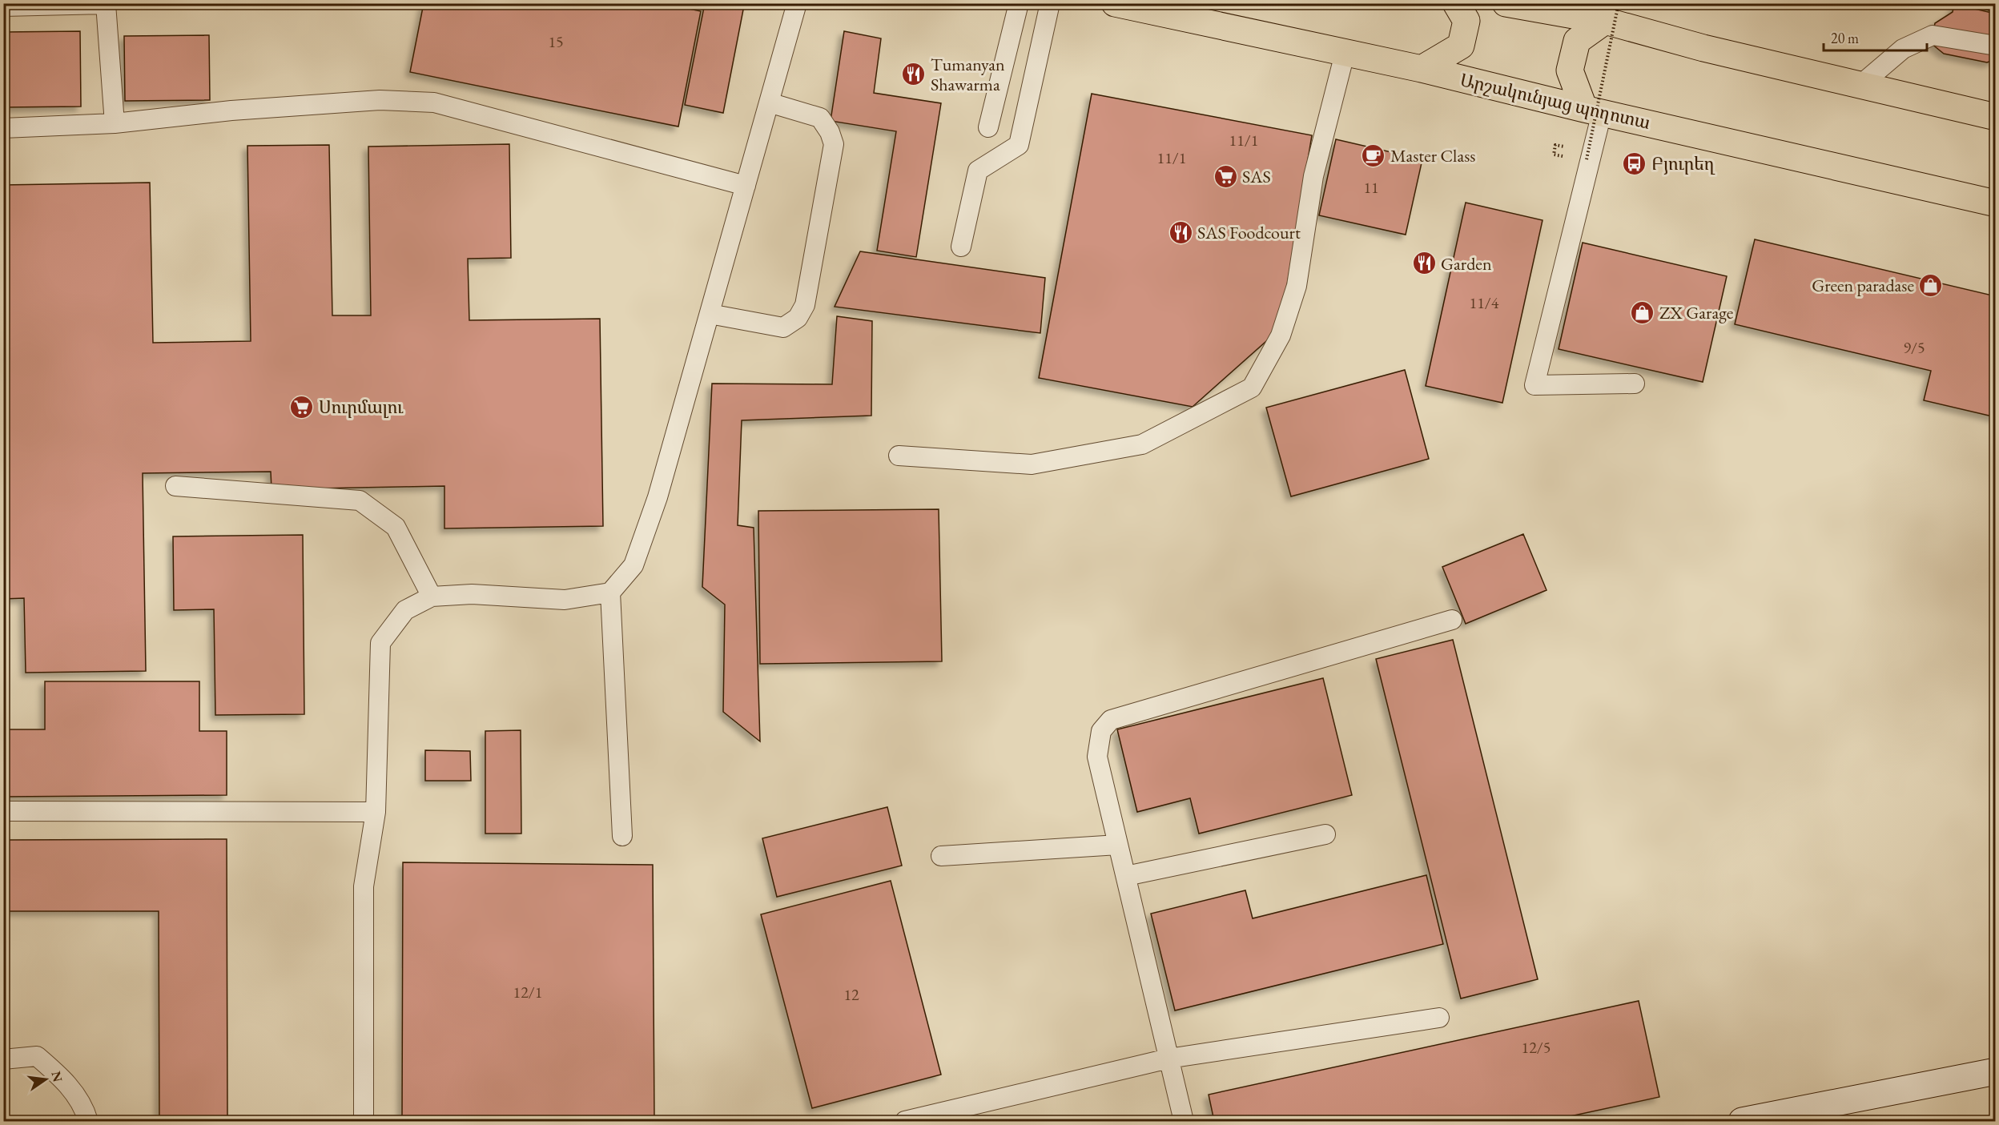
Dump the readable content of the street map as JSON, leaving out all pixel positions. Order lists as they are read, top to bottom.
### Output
{
  "streets": {
    "main road": ["Արշակունյաց պողոտա"]
  },
  "places": {
    "restaurant": ["Tumanyan Shawarma", "SAS Foodcourt", "Garden"],
    "cafe": ["Master Class"],
    "bus stop": ["Բյուրեղ"],
    "supermarket": ["SAS", "Սուրմալու"],
    "shop": ["Green paradase", "ZX Garage"]
  },
  "house_numbers": [
    "15",
    "11/1",
    "11/1",
    "11",
    "11/4",
    "9/5",
    "12/1",
    "12",
    "12/5"
  ],
  "scale_bar": "20 m",
  "north": "right"
}
